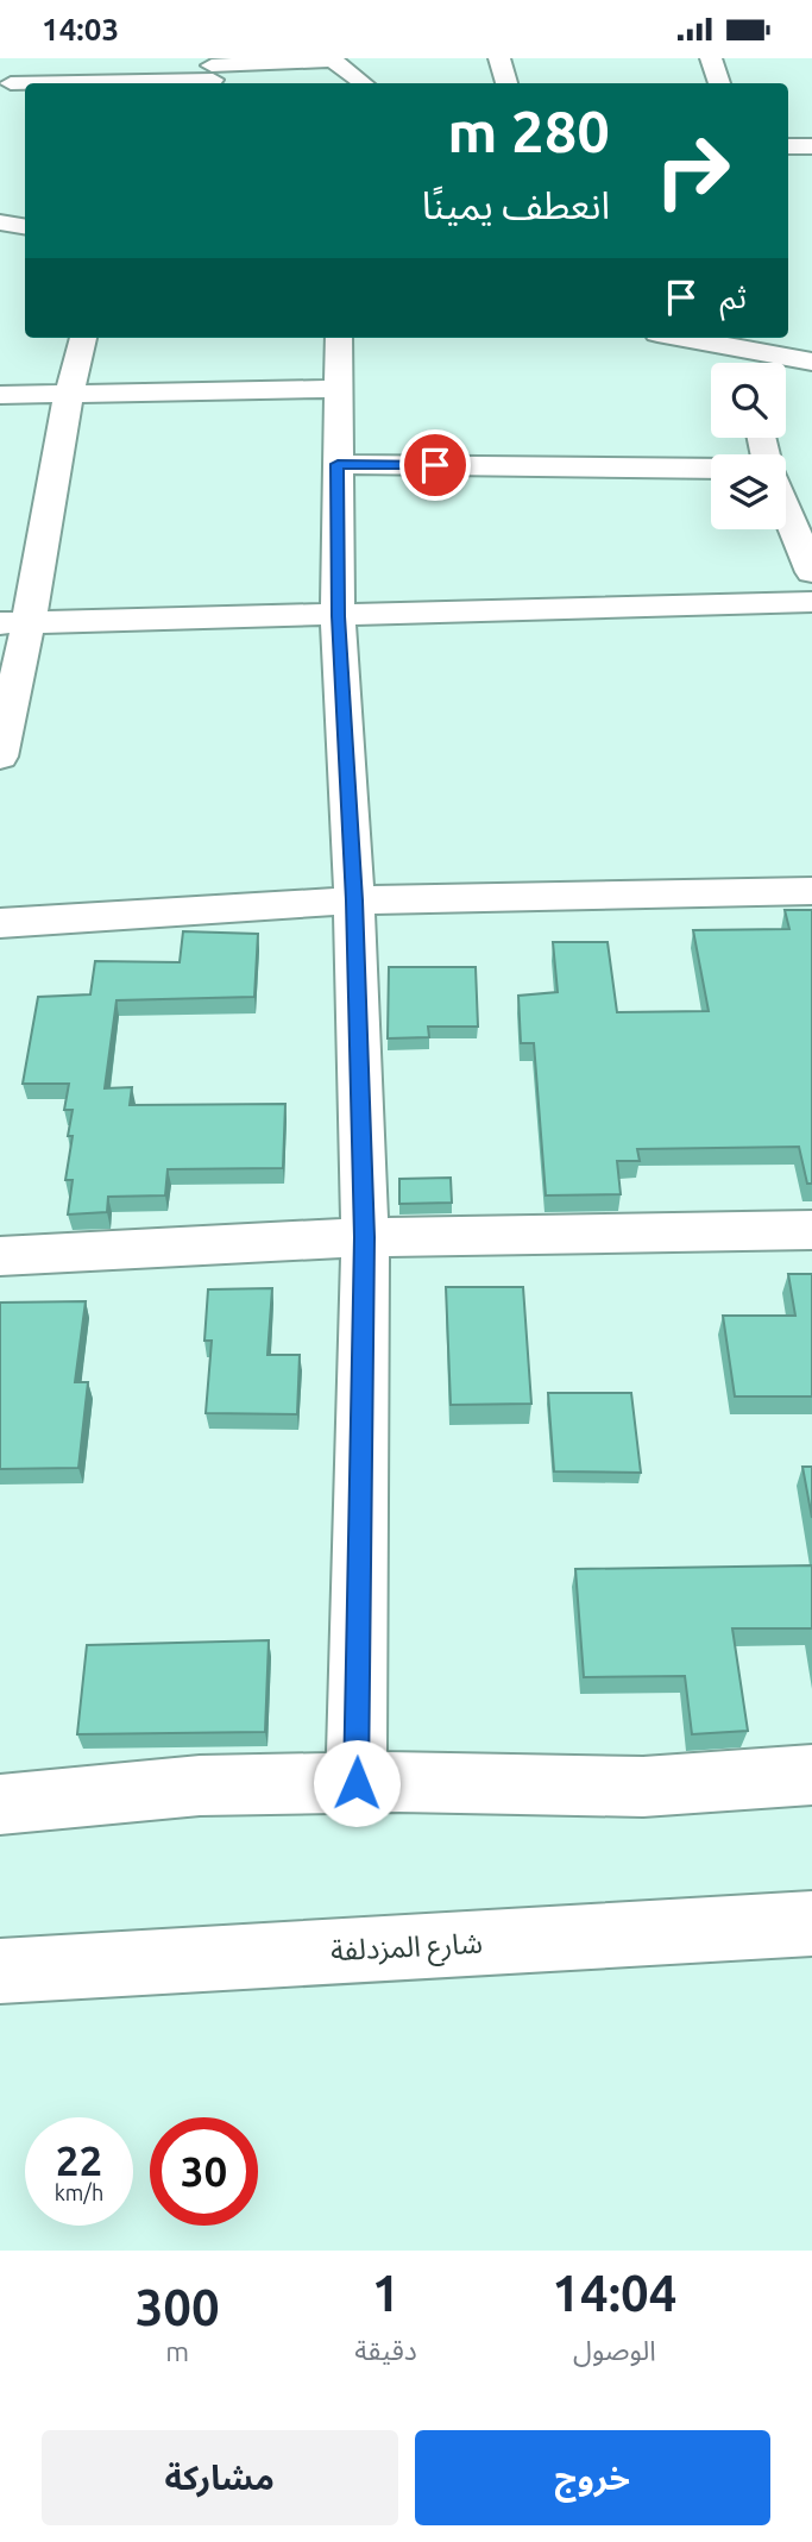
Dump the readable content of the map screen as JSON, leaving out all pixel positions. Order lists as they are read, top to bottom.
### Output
{
  "streets": {
    "street": ["شارع المزدلفة"]
  },
  "page": {
    "status": "14:03",
    "turn": ["280 m", "انعطف يمينًا"],
    "then": "ثم",
    "speed": "22 km/h",
    "limit": "30",
    "eta": [
      "14:04",
      "الوصول",
      "1",
      "دقيقة",
      "300",
      "m"
    ],
    "buttons": ["خروج", "مشاركة"]
  }
}
